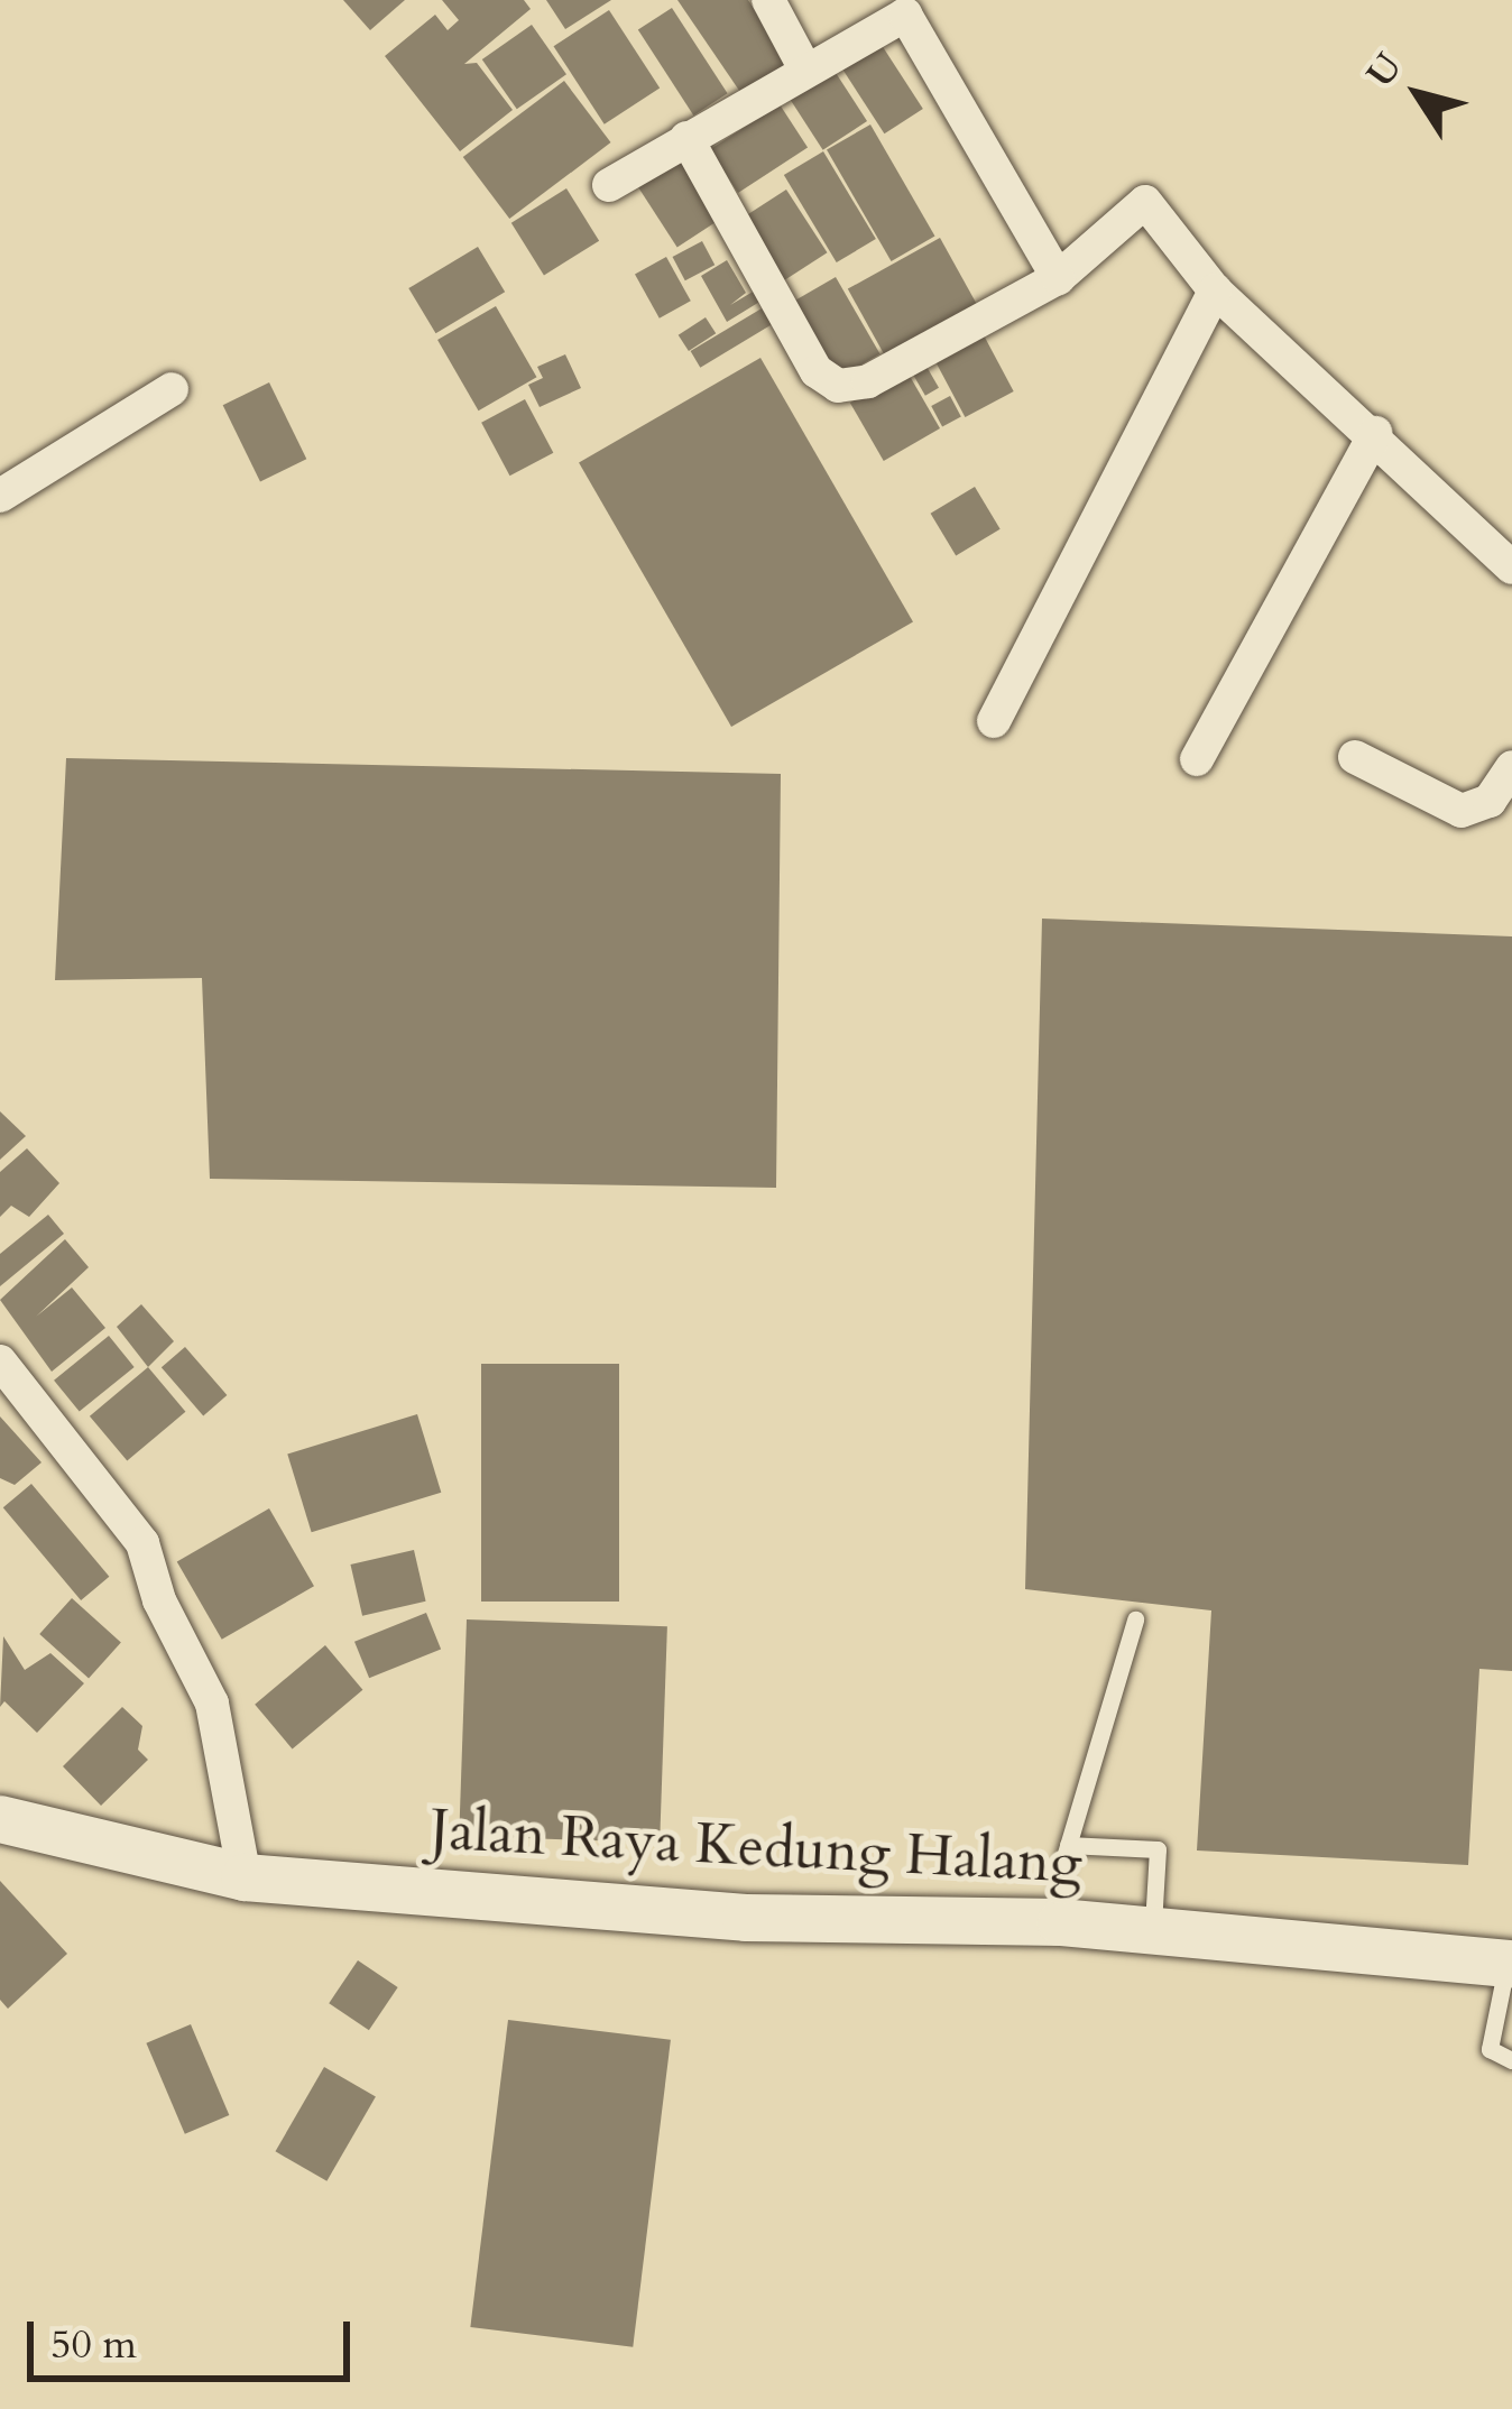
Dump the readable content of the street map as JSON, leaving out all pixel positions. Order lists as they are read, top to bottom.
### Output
{
  "streets": {
    "main road": ["Jalan Raya Kedung Halang"]
  },
  "scale_bar": "50 m",
  "north": "top left"
}
